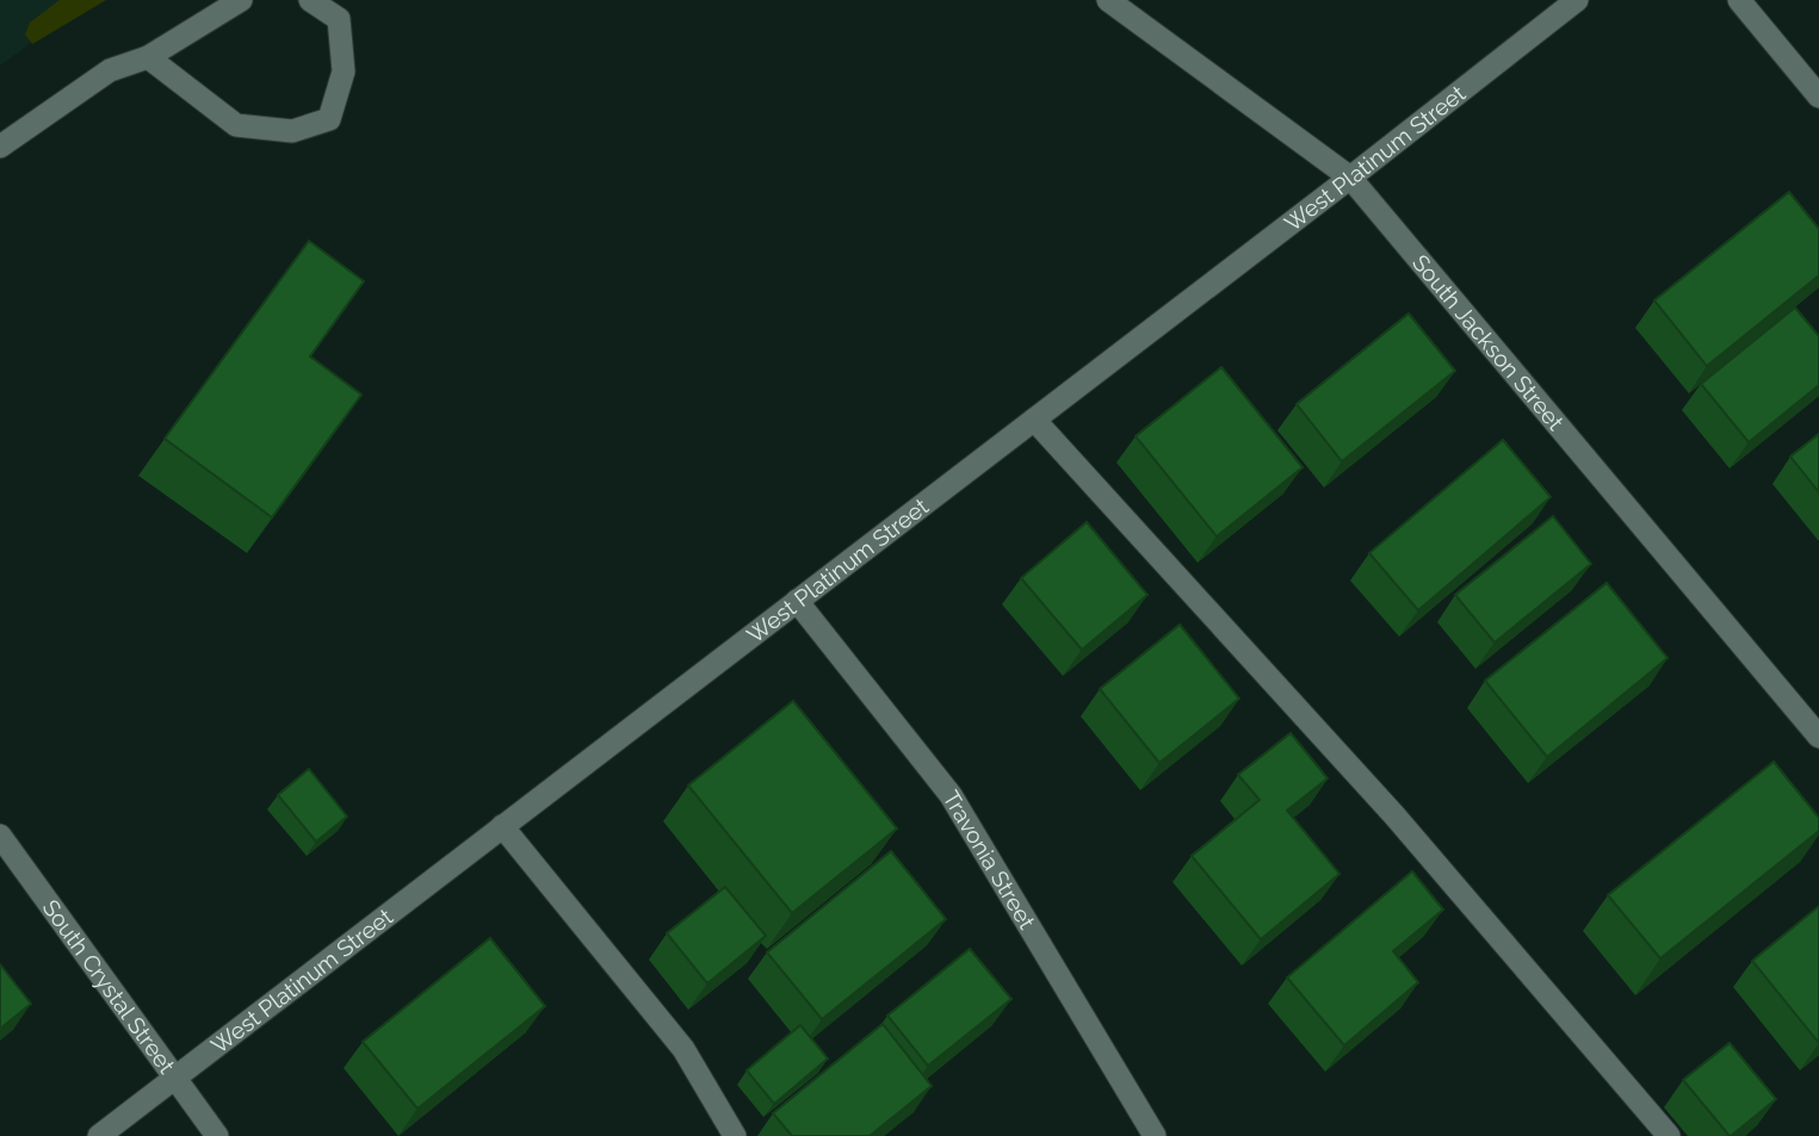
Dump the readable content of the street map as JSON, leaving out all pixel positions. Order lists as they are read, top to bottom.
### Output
{
  "streets": {
    "street": [
      "West Platinum Street",
      "South Jackson Street",
      "Travonia Street",
      "South Crystal Street"
    ]
  },
  "crossings": [
    ["West Platinum Street", "South Jackson Street"],
    ["West Platinum Street", "Travonia Street"],
    ["West Platinum Street", "South Crystal Street"]
  ]
}
